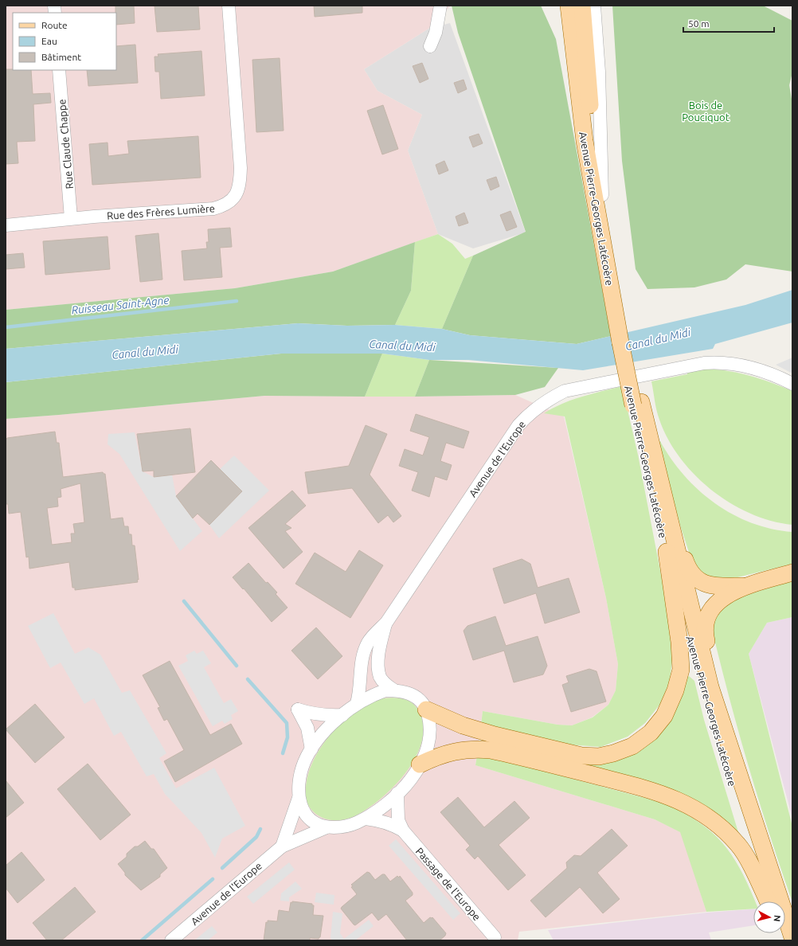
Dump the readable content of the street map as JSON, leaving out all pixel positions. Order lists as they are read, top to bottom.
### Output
{
  "streets": {
    "main road": ["Avenue Pierre-Georges Latécoère"],
    "street": [
      "Rue Claude Chappe",
      "Rue des Frères Lumière",
      "Avenue de l'Europe",
      "Passage de l'Europe"
    ]
  },
  "crossings": [
    ["Rue Claude Chappe", "Rue des Frères Lumière"],
    ["Avenue de l'Europe", "Passage de l'Europe"]
  ],
  "water": ["Ruisseau Saint-Agne", "Canal du Midi"],
  "parks": ["Bois de Pouciquot"],
  "legend": ["Route", "Eau", "Bâtiment"],
  "scale_bar": "50 m",
  "north": "right"
}
